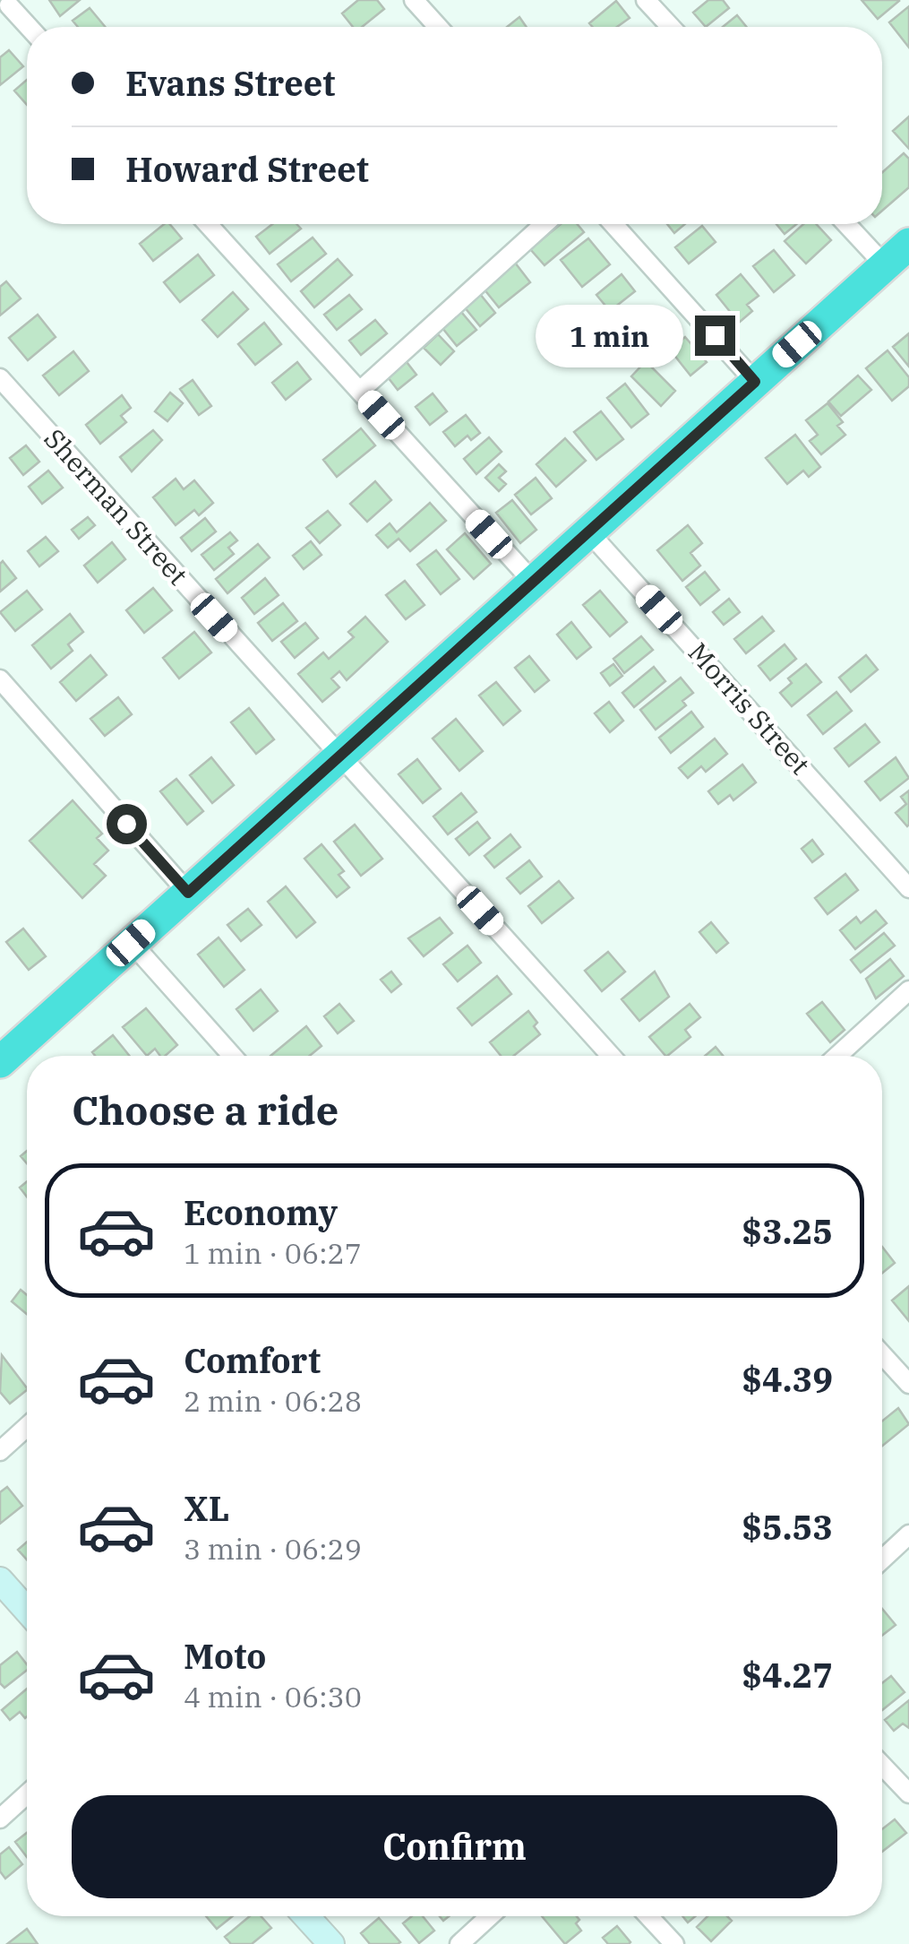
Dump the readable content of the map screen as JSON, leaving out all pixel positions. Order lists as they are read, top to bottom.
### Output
{
  "streets": {
    "street": ["Sherman Street", "Morris Street"]
  },
  "page": {
    "banner": ["Evans Street", "Howard Street"],
    "bubble": "1 min",
    "heading": "Choose a ride",
    "list": [
      {
        "name": "Economy",
        "note": "1 min · 06:27",
        "value": "$3.25"
      },
      {
        "name": "Comfort",
        "note": "2 min · 06:28",
        "value": "$4.39"
      },
      {
        "name": "XL",
        "note": "3 min · 06:29",
        "value": "$5.53"
      },
      {
        "name": "Moto",
        "note": "4 min · 06:30",
        "value": "$4.27"
      }
    ],
    "buttons": "Confirm"
  }
}
